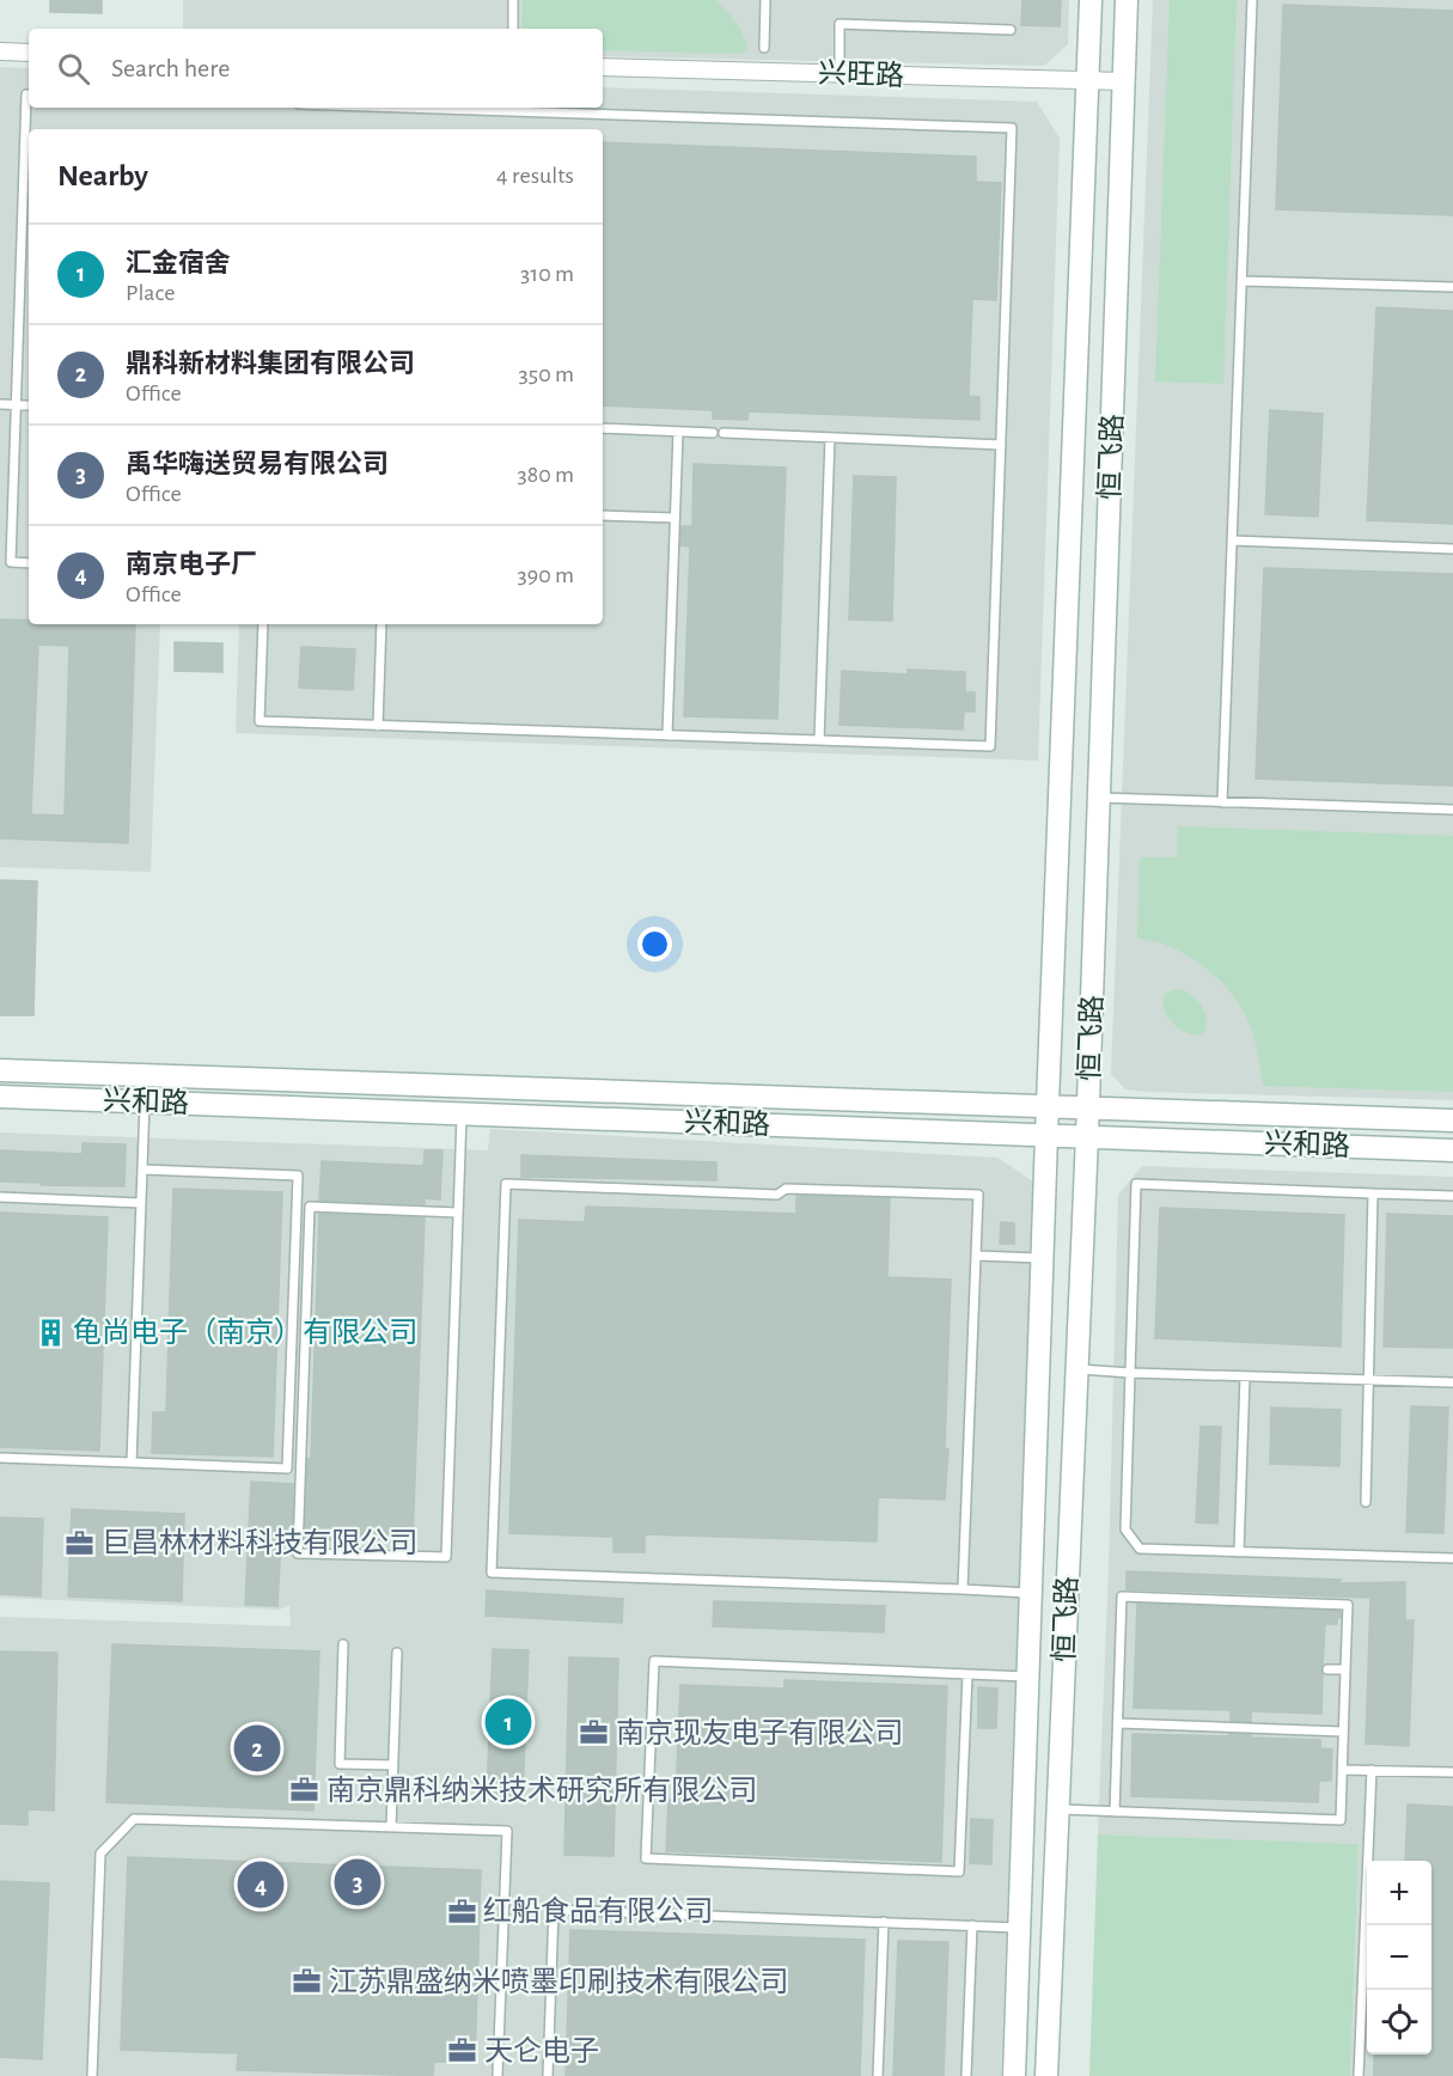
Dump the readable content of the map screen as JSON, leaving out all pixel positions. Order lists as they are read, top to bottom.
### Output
{
  "streets": {
    "main road": ["恒飞路", "兴和路"],
    "street": ["兴旺路"]
  },
  "crossings": [
    ["兴旺路", "恒飞路"],
    ["恒飞路", "兴和路"]
  ],
  "places": {
    "building": ["龟尚电子（南京）有限公司"],
    "office": [
      "巨昌林材料科技有限公司",
      "南京现友电子有限公司",
      "南京鼎科纳米技术研究所有限公司",
      "红船食品有限公司",
      "江苏鼎盛纳米喷墨印刷技术有限公司",
      "天仑电子"
    ]
  },
  "page": {
    "search": "Search here",
    "heading": ["Nearby", "4 results"],
    "list": [
      {
        "mark": "1",
        "name": "汇金宿舍",
        "note": "Place",
        "value": "310 m"
      },
      {
        "mark": "2",
        "name": "鼎科新材料集团有限公司",
        "note": "Office",
        "value": "350 m"
      },
      {
        "mark": "3",
        "name": "禹华嗨送贸易有限公司",
        "note": "Office",
        "value": "380 m"
      },
      {
        "mark": "4",
        "name": "南京电子厂",
        "note": "Office",
        "value": "390 m"
      }
    ],
    "pins": [
      "1",
      "2",
      "3",
      "4"
    ],
    "map_buttons": ["+", "−"]
  }
}
